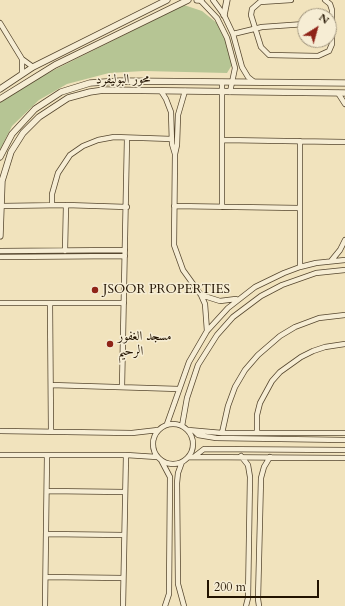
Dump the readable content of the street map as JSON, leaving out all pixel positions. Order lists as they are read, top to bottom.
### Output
{
  "streets": {
    "street": ["محور البوليفرد"]
  },
  "places": ["JSOOR PROPERTIES", "مسجد الغفور الرحيم"],
  "scale_bar": "200 m",
  "north": "top right"
}
